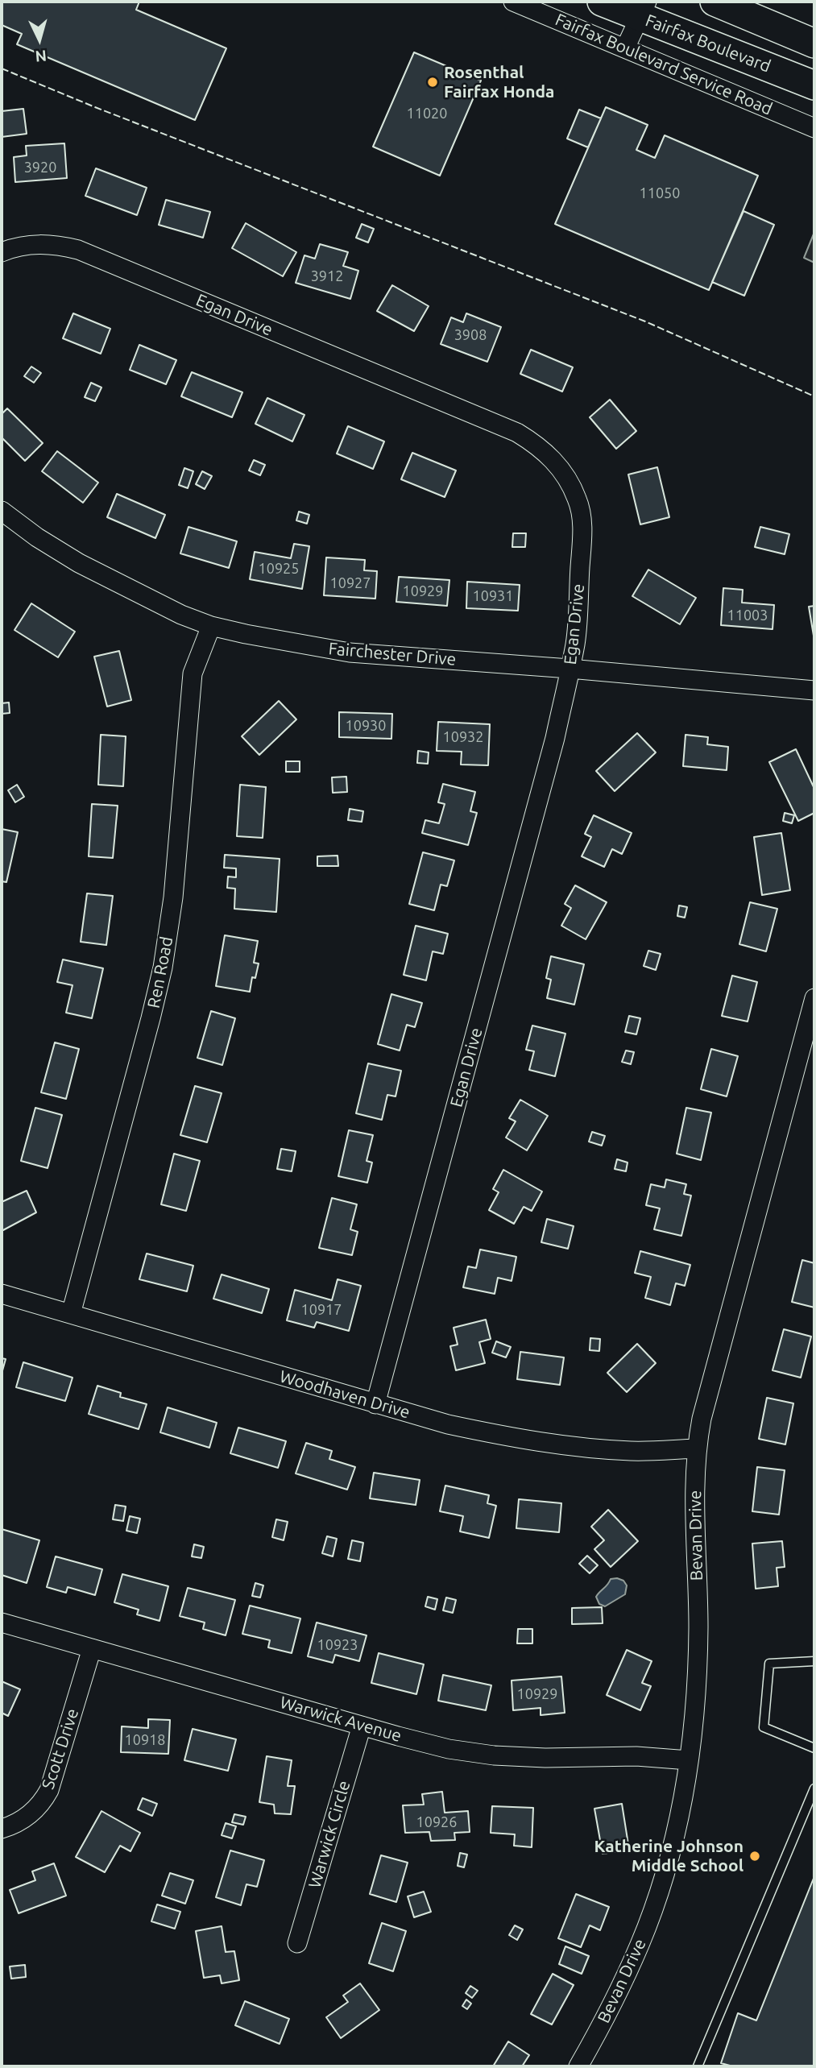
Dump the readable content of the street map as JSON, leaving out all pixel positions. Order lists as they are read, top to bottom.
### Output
{
  "streets": {
    "main road": ["Fairfax Boulevard"],
    "street": [
      "Fairfax Boulevard Service Road",
      "Egan Drive",
      "Fairchester Drive",
      "Ren Road",
      "Woodhaven Drive",
      "Bevan Drive",
      "Warwick Avenue",
      "Scott Drive",
      "Warwick Circle"
    ]
  },
  "crossings": [
    ["Egan Drive", "Fairchester Drive"],
    ["Egan Drive", "Woodhaven Drive"],
    ["Fairchester Drive", "Ren Road"],
    ["Ren Road", "Woodhaven Drive"],
    ["Woodhaven Drive", "Bevan Drive"],
    ["Bevan Drive", "Warwick Avenue"],
    ["Warwick Avenue", "Scott Drive"],
    ["Warwick Avenue", "Warwick Circle"]
  ],
  "places": ["Rosenthal Fairfax Honda", "Katherine Johnson Middle School"],
  "house_numbers": [
    "11020",
    "3920",
    "11050",
    "3912",
    "3908",
    "10925",
    "10927",
    "10929",
    "10931",
    "11003",
    "10930",
    "10932",
    "10917",
    "10923",
    "10929",
    "10918",
    "10926"
  ],
  "north": "bottom"
}
